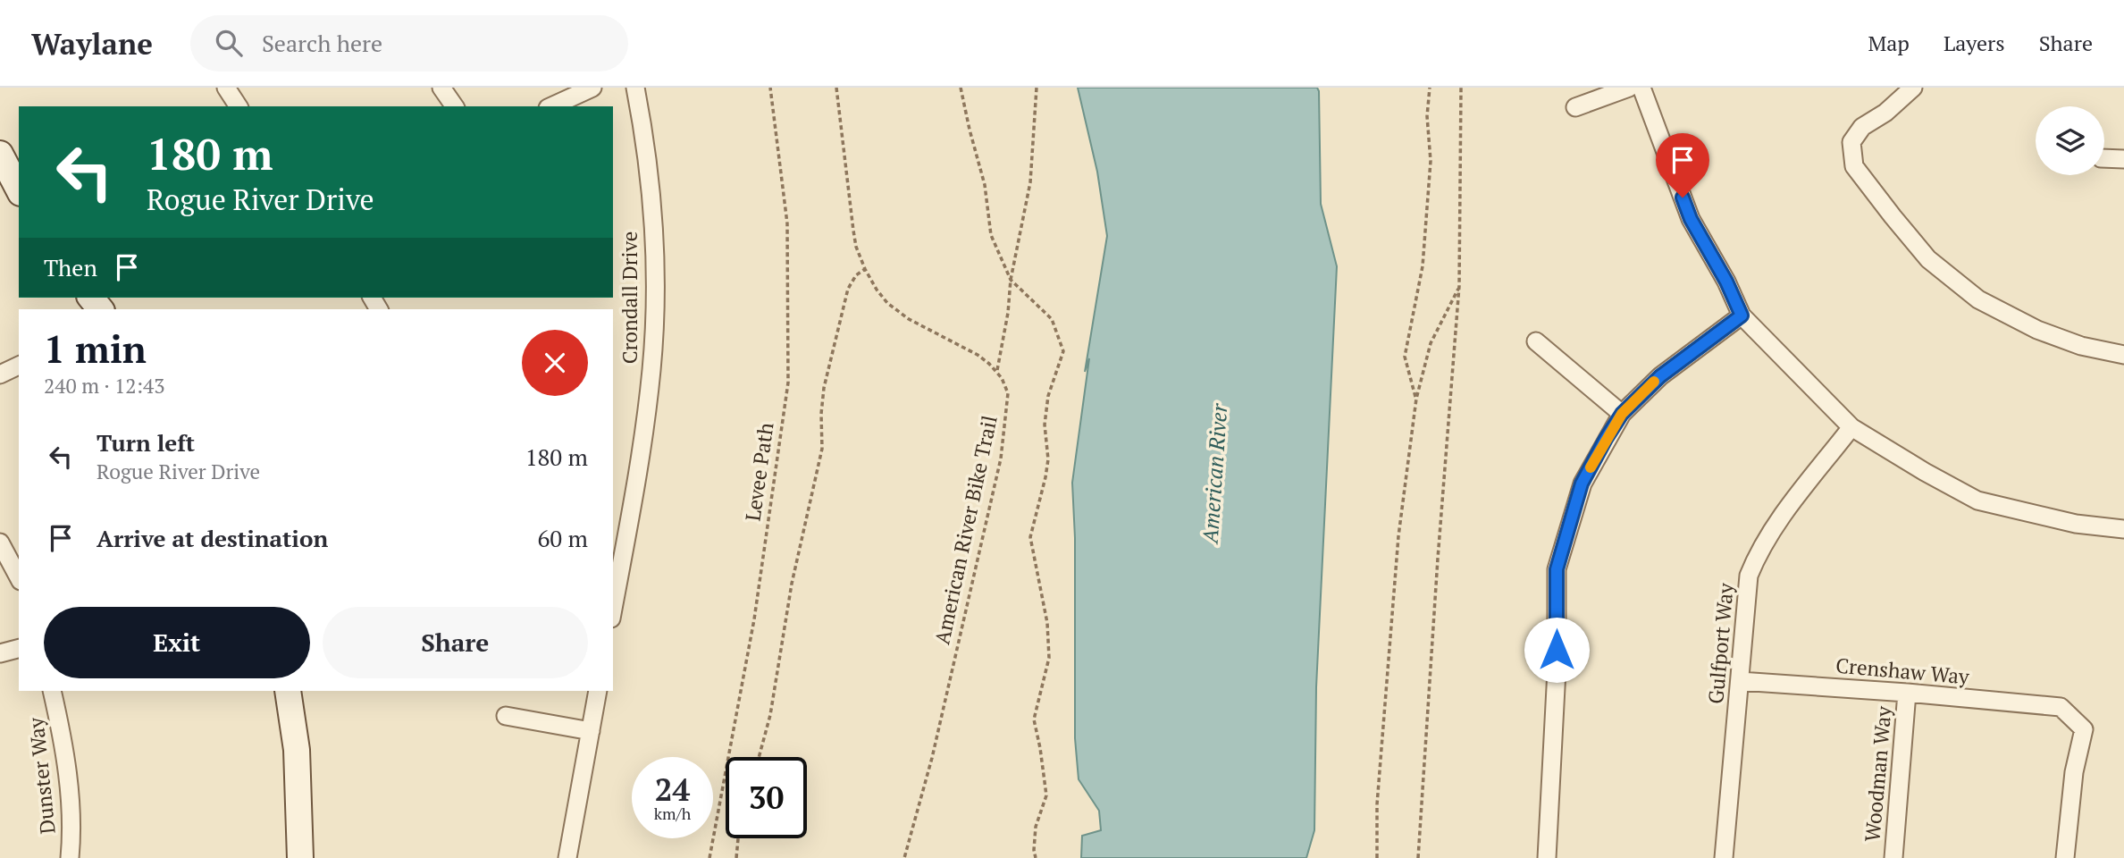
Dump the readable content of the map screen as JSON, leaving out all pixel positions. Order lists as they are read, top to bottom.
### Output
{
  "streets": {
    "street": [
      "Crondall Drive",
      "Gulfport Way",
      "Crenshaw Way",
      "Woodman Way",
      "Dunster Way"
    ],
    "path": ["Levee Path", "American River Bike Trail"]
  },
  "crossings": [
    ["Gulfport Way", "Crenshaw Way"],
    ["Crenshaw Way", "Woodman Way"]
  ],
  "water": ["American River"],
  "page": {
    "header": "Waylane",
    "search": "Search here",
    "nav": ["Map", "Layers", "Share"],
    "turn": ["180 m", "Rogue River Drive"],
    "then": "Then",
    "heading": ["1 min", "240 m · 12:43"],
    "list": [
      {
        "name": "Turn left",
        "note": "Rogue River Drive",
        "value": "180 m"
      },
      {
        "name": "Arrive at destination",
        "value": "60 m"
      }
    ],
    "buttons": ["Exit", "Share"],
    "speed": "24 km/h",
    "limit": "30"
  }
}
